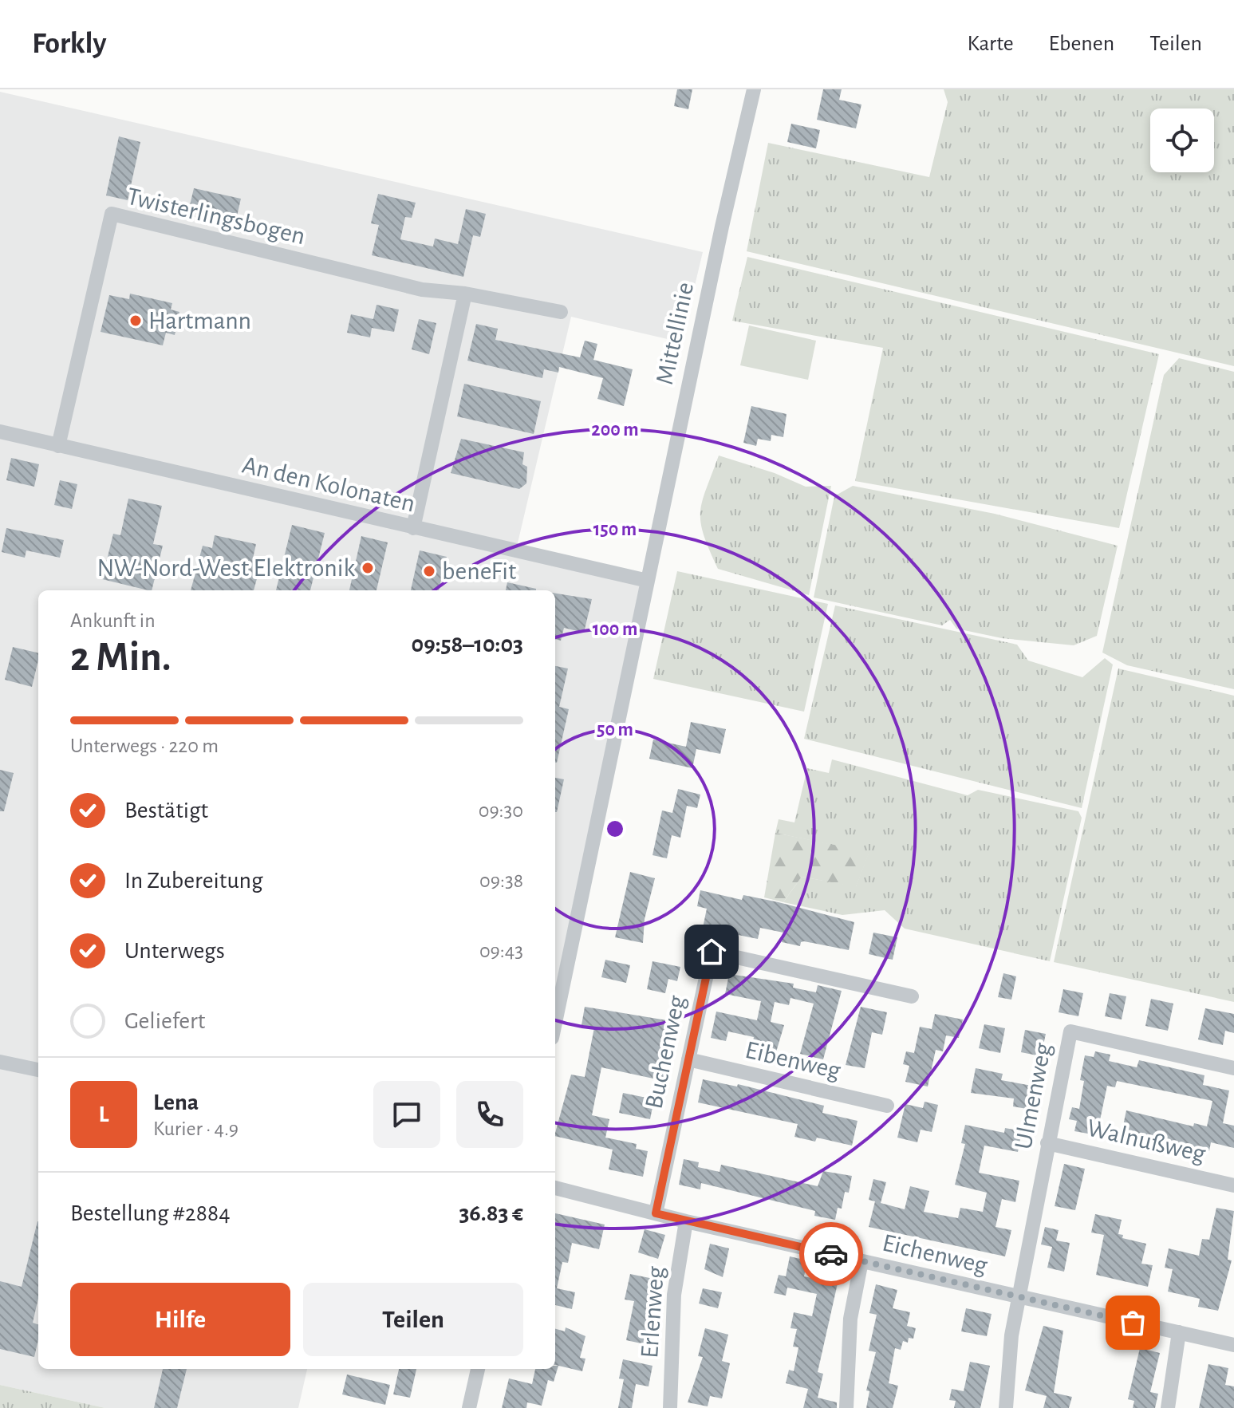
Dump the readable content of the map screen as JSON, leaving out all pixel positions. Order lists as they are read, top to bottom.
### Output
{
  "streets": {
    "street": [
      "Twisterlingsbogen",
      "Mittellinie",
      "An den Kolonaten",
      "Buchenweg",
      "Eibenweg",
      "Ulmenweg",
      "Walnußweg",
      "Eichenweg",
      "Erlenweg"
    ]
  },
  "crossings": [
    ["Twisterlingsbogen", "An den Kolonaten"],
    ["Mittellinie", "An den Kolonaten"],
    ["Buchenweg", "Eibenweg"],
    ["Buchenweg", "Eichenweg"],
    ["Ulmenweg", "Walnußweg"],
    ["Ulmenweg", "Eichenweg"],
    ["Eichenweg", "Erlenweg"]
  ],
  "places": ["Hartmann", "NW-Nord-West Elektronik", "beneFit"],
  "page": {
    "header": "Forkly",
    "nav": ["Karte", "Ebenen", "Teilen"],
    "heading": ["2 Min.", "Ankunft in", "09:58–10:03"],
    "panel": [
      "Lena",
      "Kurier · 4.9",
      "Bestellung #2884",
      "36.83 €"
    ],
    "bar": "Unterwegs · 220 m",
    "list": [
      ["Bestätigt", "09:30"],
      ["In Zubereitung", "09:38"],
      ["Unterwegs", "09:43"],
      "Geliefert"
    ],
    "round": "L",
    "buttons": ["Hilfe", "Teilen"]
  },
  "rings": [
    "200 m",
    "150 m",
    "100 m",
    "50 m"
  ]
}
